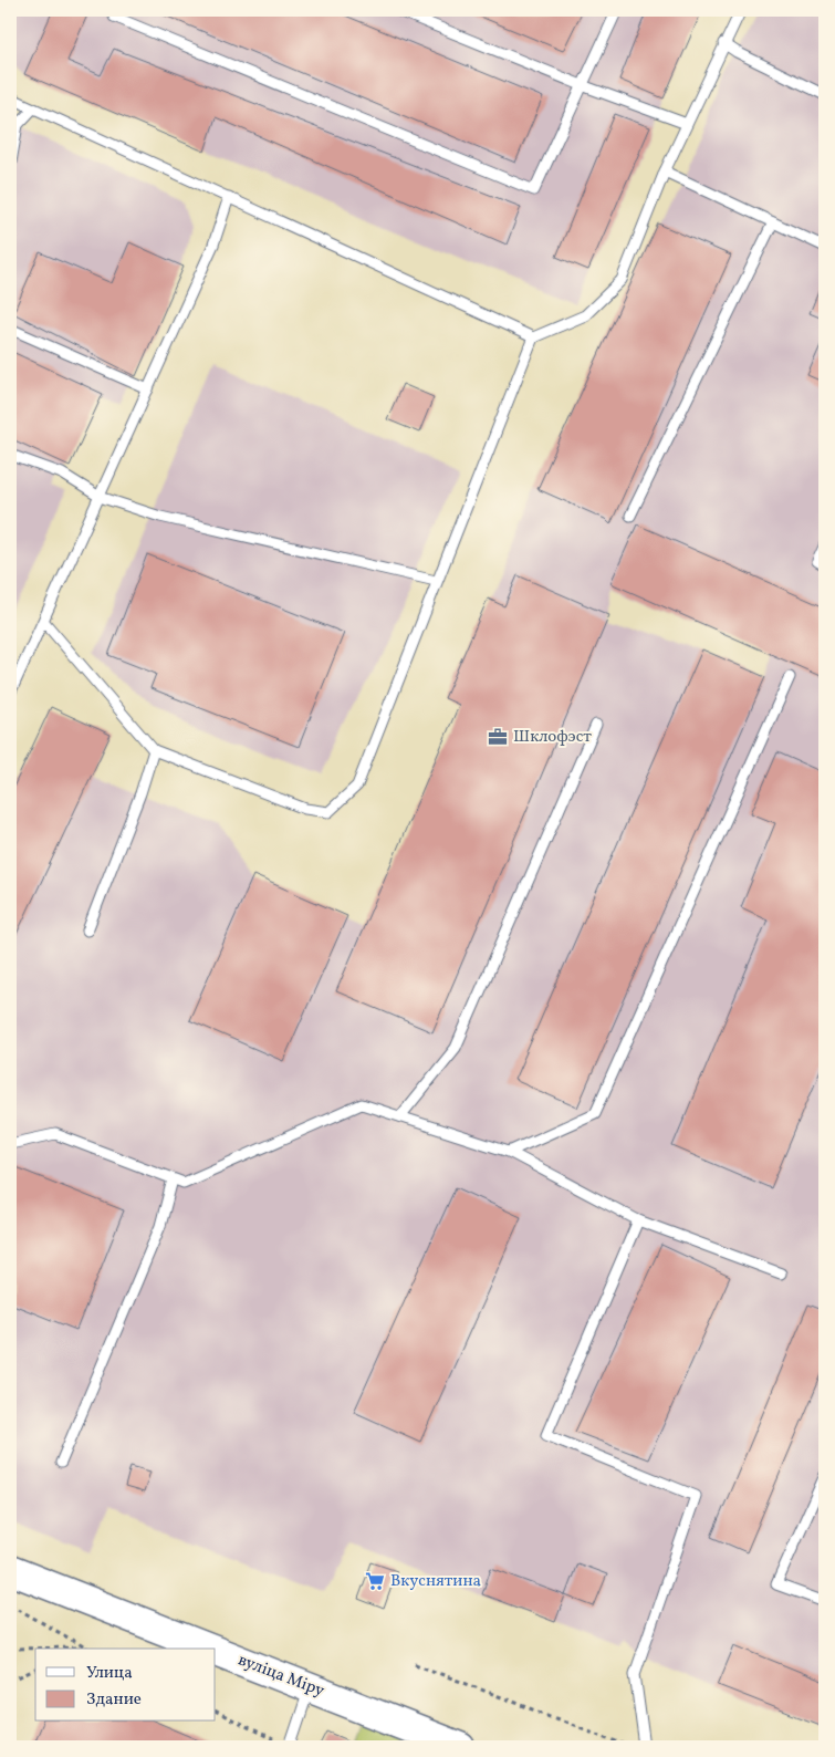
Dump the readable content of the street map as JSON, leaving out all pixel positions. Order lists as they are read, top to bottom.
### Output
{
  "streets": {
    "street": ["вуліца Міру"]
  },
  "places": {
    "office": ["Шклофэст"],
    "supermarket": ["Вкуснятина"]
  },
  "legend": ["Улица", "Здание"]
}
